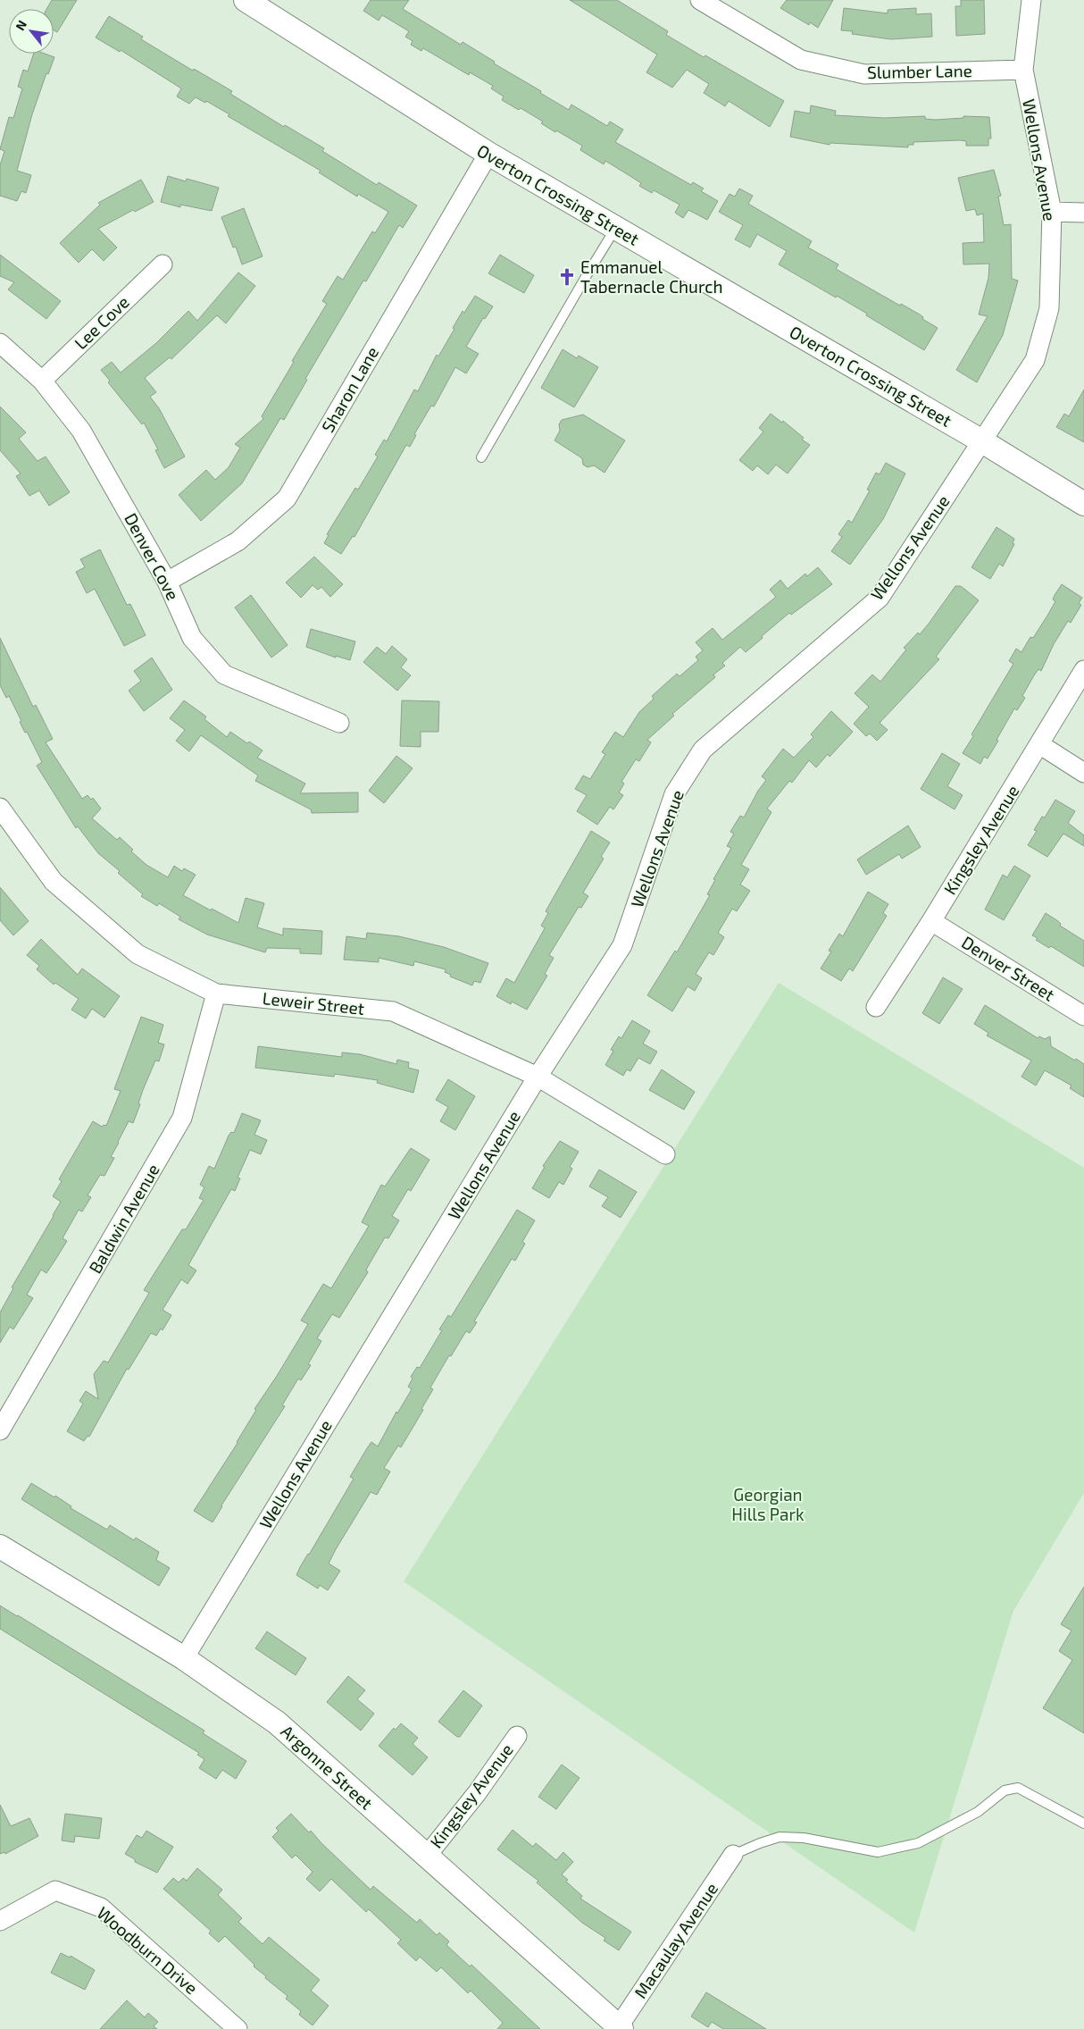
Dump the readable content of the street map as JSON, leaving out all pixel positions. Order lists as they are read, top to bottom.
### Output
{
  "streets": {
    "street": [
      "Slumber Lane",
      "Wellons Avenue",
      "Overton Crossing Street",
      "Lee Cove",
      "Sharon Lane",
      "Denver Cove",
      "Kingsley Avenue",
      "Denver Street",
      "Leweir Street",
      "Baldwin Avenue",
      "Argonne Street",
      "Macaulay Avenue",
      "Woodburn Drive"
    ]
  },
  "crossings": [
    ["Slumber Lane", "Wellons Avenue"],
    ["Wellons Avenue", "Overton Crossing Street"],
    ["Wellons Avenue", "Leweir Street"],
    ["Wellons Avenue", "Argonne Street"],
    ["Overton Crossing Street", "Sharon Lane"],
    ["Lee Cove", "Denver Cove"],
    ["Sharon Lane", "Denver Cove"],
    ["Kingsley Avenue", "Denver Street"],
    ["Kingsley Avenue", "Argonne Street"],
    ["Leweir Street", "Baldwin Avenue"],
    ["Argonne Street", "Macaulay Avenue"]
  ],
  "parks": ["Georgian Hills Park"],
  "places": {
    "church": ["Emmanuel Tabernacle Church"]
  },
  "north": "top left"
}
